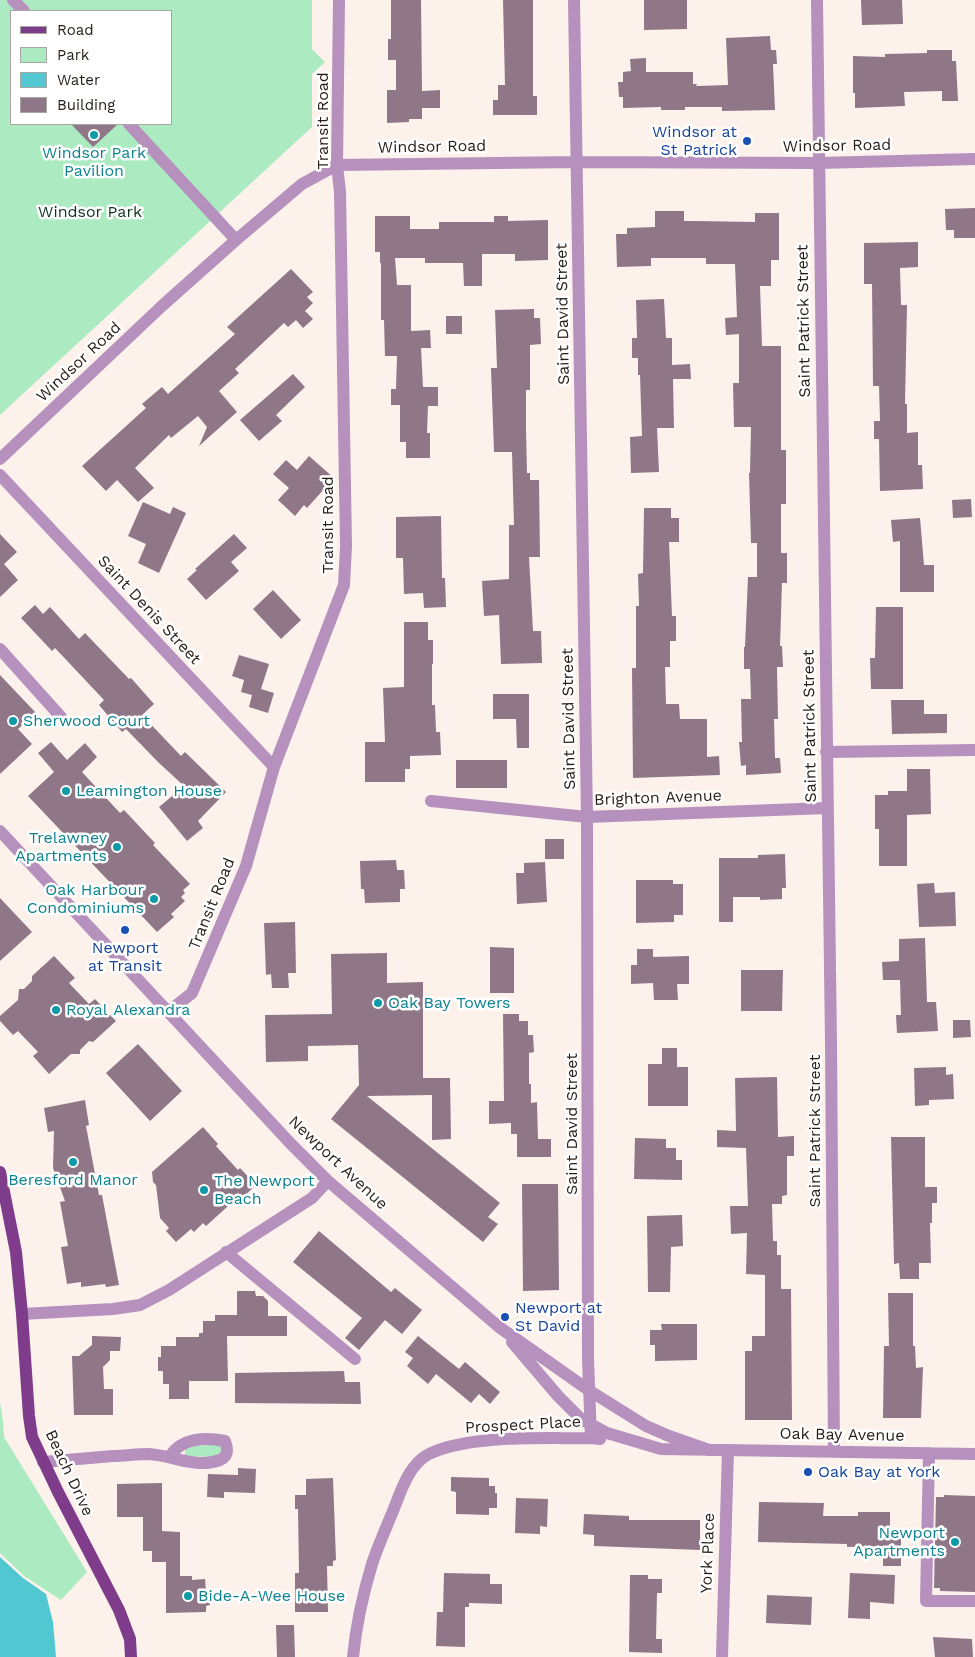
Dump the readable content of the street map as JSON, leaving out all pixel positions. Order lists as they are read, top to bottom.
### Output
{
  "streets": {
    "main road": ["Beach Drive"],
    "street": [
      "Transit Road",
      "Windsor Road",
      "Saint David Street",
      "Saint Patrick Street",
      "Saint Denis Street",
      "Brighton Avenue",
      "Newport Avenue",
      "Prospect Place",
      "Oak Bay Avenue",
      "York Place"
    ]
  },
  "crossings": [
    ["Transit Road", "Windsor Road"],
    ["Transit Road", "Saint Denis Street"],
    ["Transit Road", "Newport Avenue"],
    ["Windsor Road", "Saint David Street"],
    ["Windsor Road", "Saint Patrick Street"],
    ["Saint David Street", "Brighton Avenue"],
    ["Saint David Street", "Newport Avenue"],
    ["Saint David Street", "Prospect Place"],
    ["Saint Patrick Street", "Brighton Avenue"],
    ["Saint Patrick Street", "Oak Bay Avenue"],
    ["Newport Avenue", "Oak Bay Avenue"],
    ["Prospect Place", "Oak Bay Avenue"],
    ["Oak Bay Avenue", "York Place"]
  ],
  "parks": ["Windsor Park"],
  "places": [
    "Windsor Park Pavilion",
    "Windsor at St Patrick",
    "Sherwood Court",
    "Leamington House",
    "Trelawney Apartments",
    "Oak Harbour Condominiums",
    "Newport at Transit",
    "Oak Bay Towers",
    "Royal Alexandra",
    "Beresford Manor",
    "The Newport Beach",
    "Newport at St David",
    "Oak Bay at York",
    "Newport Apartments",
    "Bide-A-Wee House"
  ],
  "legend": [
    "Road",
    "Park",
    "Water",
    "Building"
  ]
}
